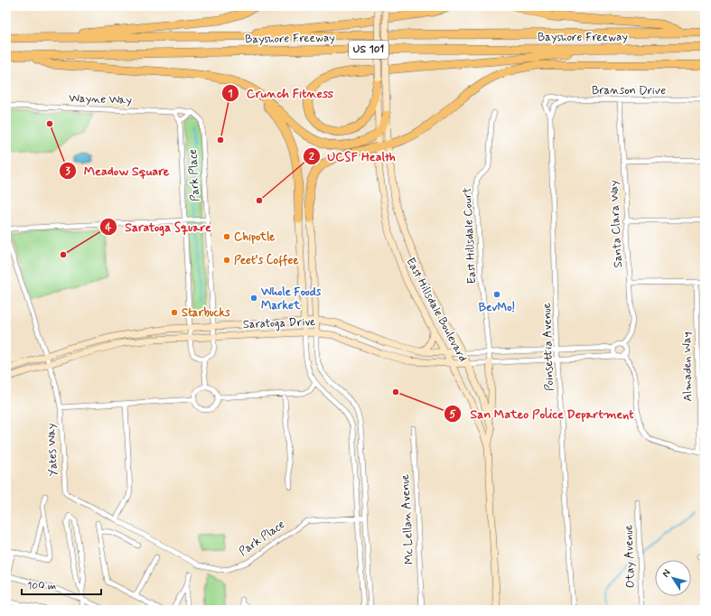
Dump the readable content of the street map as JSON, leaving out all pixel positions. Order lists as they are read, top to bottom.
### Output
{
  "streets": {
    "highway": ["Bayshore Freeway", "US 101"],
    "main road": ["East Hillsdale Boulevard", "Saratoga Drive"],
    "street": [
      "Branson Drive",
      "Wayne Way",
      "Park Place",
      "Santa Clara Way",
      "East Hillsdale Court",
      "Poinsettia Avenue",
      "Almaden Way",
      "Yates Way",
      "Mc Lellan Avenue",
      "Otay Avenue"
    ]
  },
  "crossings": [
    ["Branson Drive", "Santa Clara Way"],
    ["Branson Drive", "Poinsettia Avenue"],
    ["Wayne Way", "Park Place"],
    ["Park Place", "Saratoga Drive"],
    ["Park Place", "Yates Way"],
    ["Santa Clara Way", "Saratoga Drive"],
    ["East Hillsdale Court", "Saratoga Drive"],
    ["East Hillsdale Boulevard", "Saratoga Drive"],
    ["Saratoga Drive", "Poinsettia Avenue"],
    ["Saratoga Drive", "Yates Way"]
  ],
  "places": [
    "Meadow Square",
    "Crunch Fitness",
    "UCSF Health",
    "Chipotle",
    "Saratoga Square",
    "Peet's Coffee",
    "BevMo!",
    "Whole Foods Market",
    "Starbucks",
    "San Mateo Police Department"
  ],
  "scale_bar": "100 m",
  "north": "top left"
}
